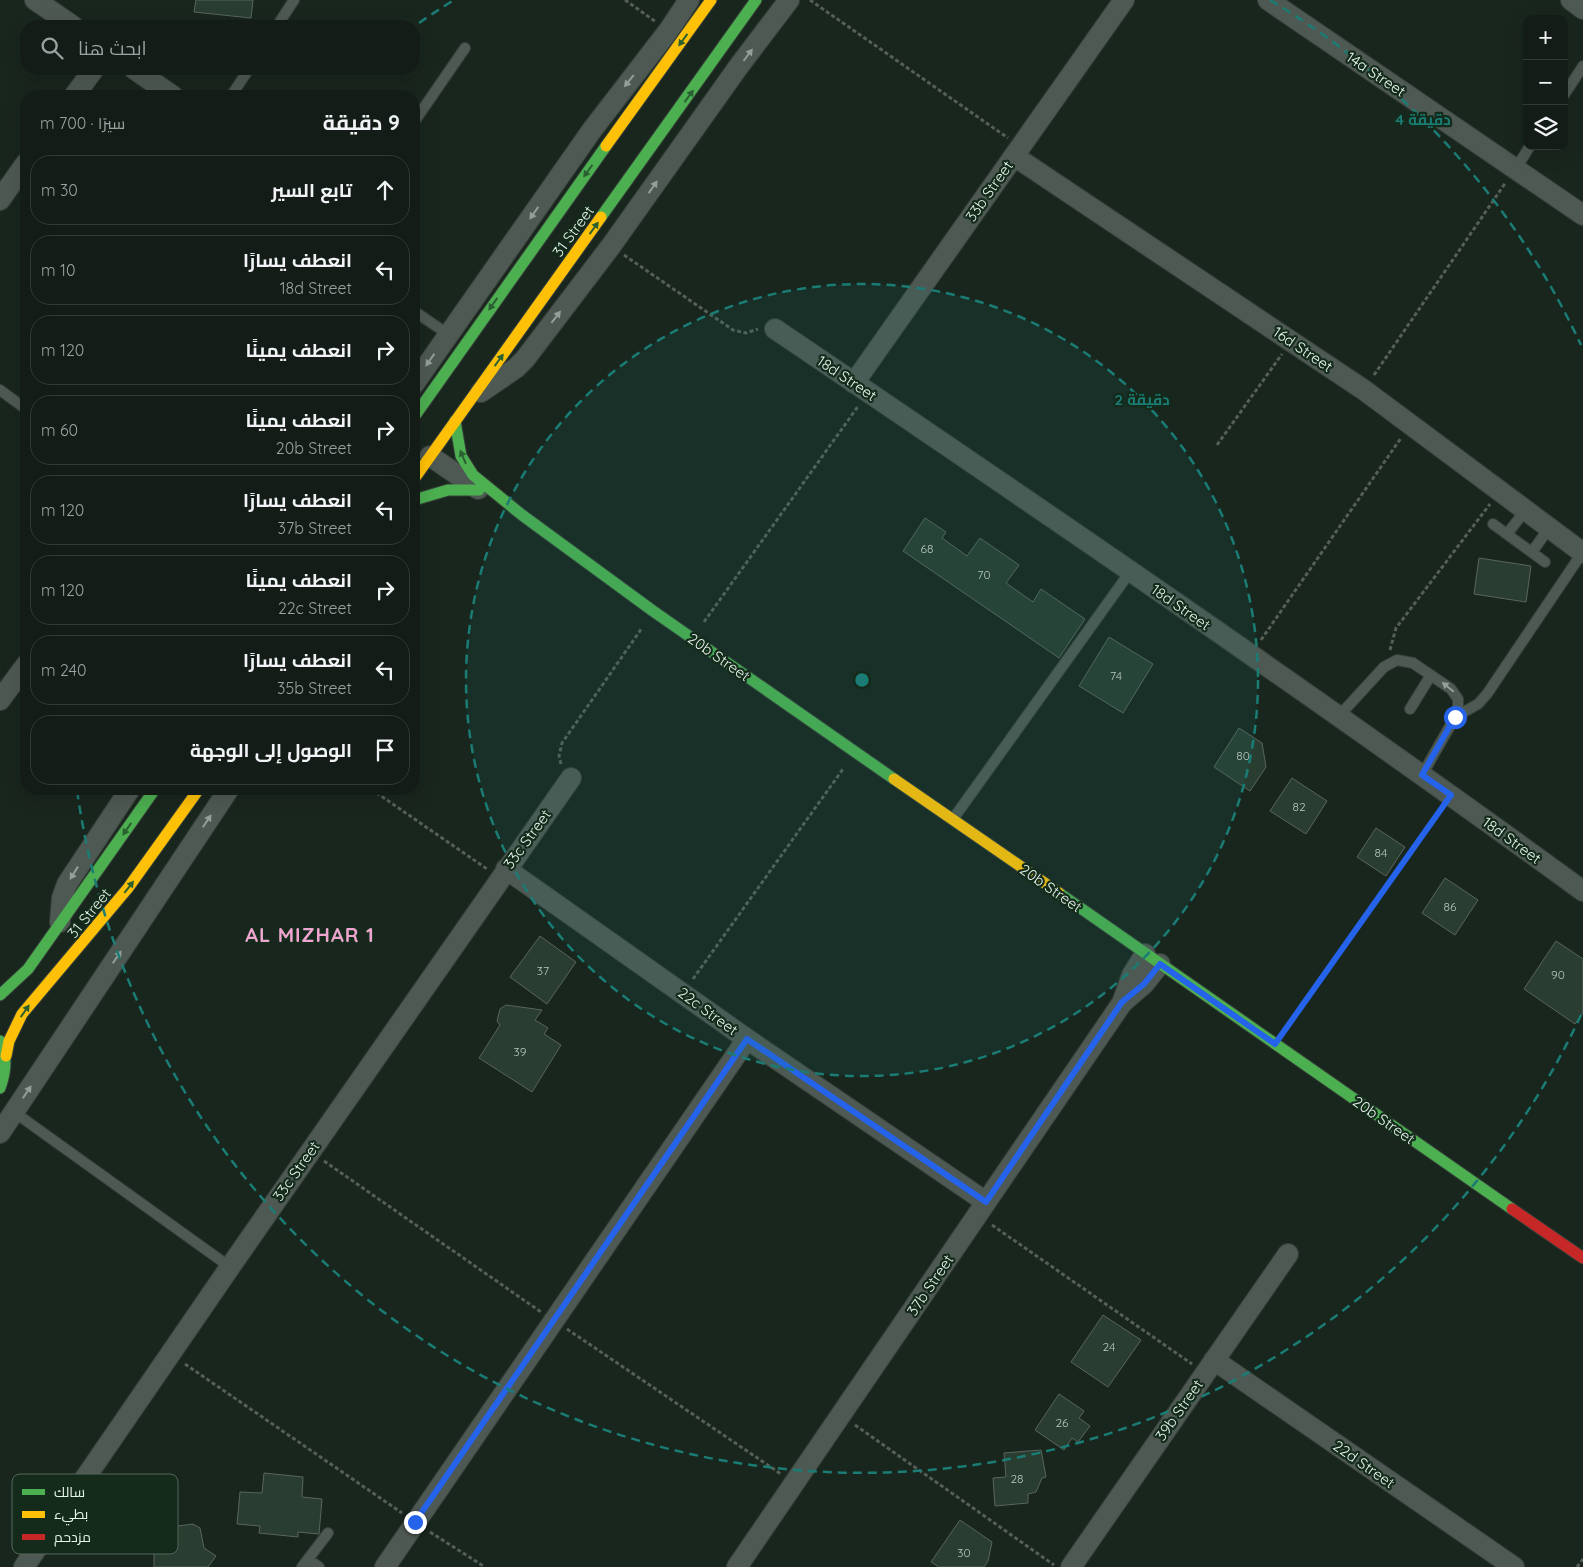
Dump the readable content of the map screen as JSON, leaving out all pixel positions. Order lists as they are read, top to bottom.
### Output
{
  "streets": {
    "street": [
      "14a Street",
      "33b Street",
      "31 Street",
      "16d Street",
      "18d Street",
      "20b Street",
      "33c Street",
      "22c Street",
      "37b Street",
      "39b Street",
      "22d Street"
    ]
  },
  "crossings": [
    ["33b Street", "16d Street"],
    ["33b Street", "18d Street"],
    ["31 Street", "20b Street"],
    ["20b Street", "37b Street"],
    ["33c Street", "22c Street"],
    ["22c Street", "37b Street"],
    ["39b Street", "22d Street"]
  ],
  "districts": ["AL MIZHAR 1"],
  "house_numbers": [
    "68",
    "70",
    "74",
    "80",
    "82",
    "84",
    "86",
    "37",
    "90",
    "39",
    "24",
    "26",
    "28",
    "30"
  ],
  "legend": ["سالك", "بطيء", "مزدحم"],
  "page": {
    "map_buttons": ["+", "−"],
    "search": "ابحث هنا",
    "heading": ["9 دقيقة", "سيرًا · 700 m"],
    "list": [
      ["تابع السير", "30 m"],
      ["انعطف يسارًا", "18d Street", "10 m"],
      ["انعطف يمينًا", "120 m"],
      ["انعطف يمينًا", "20b Street", "60 m"],
      ["انعطف يسارًا", "37b Street", "120 m"],
      ["انعطف يمينًا", "22c Street", "120 m"],
      ["انعطف يسارًا", "35b Street", "240 m"],
      "الوصول إلى الوجهة"
    ]
  },
  "rings": ["4 دقيقة", "2 دقيقة"]
}
